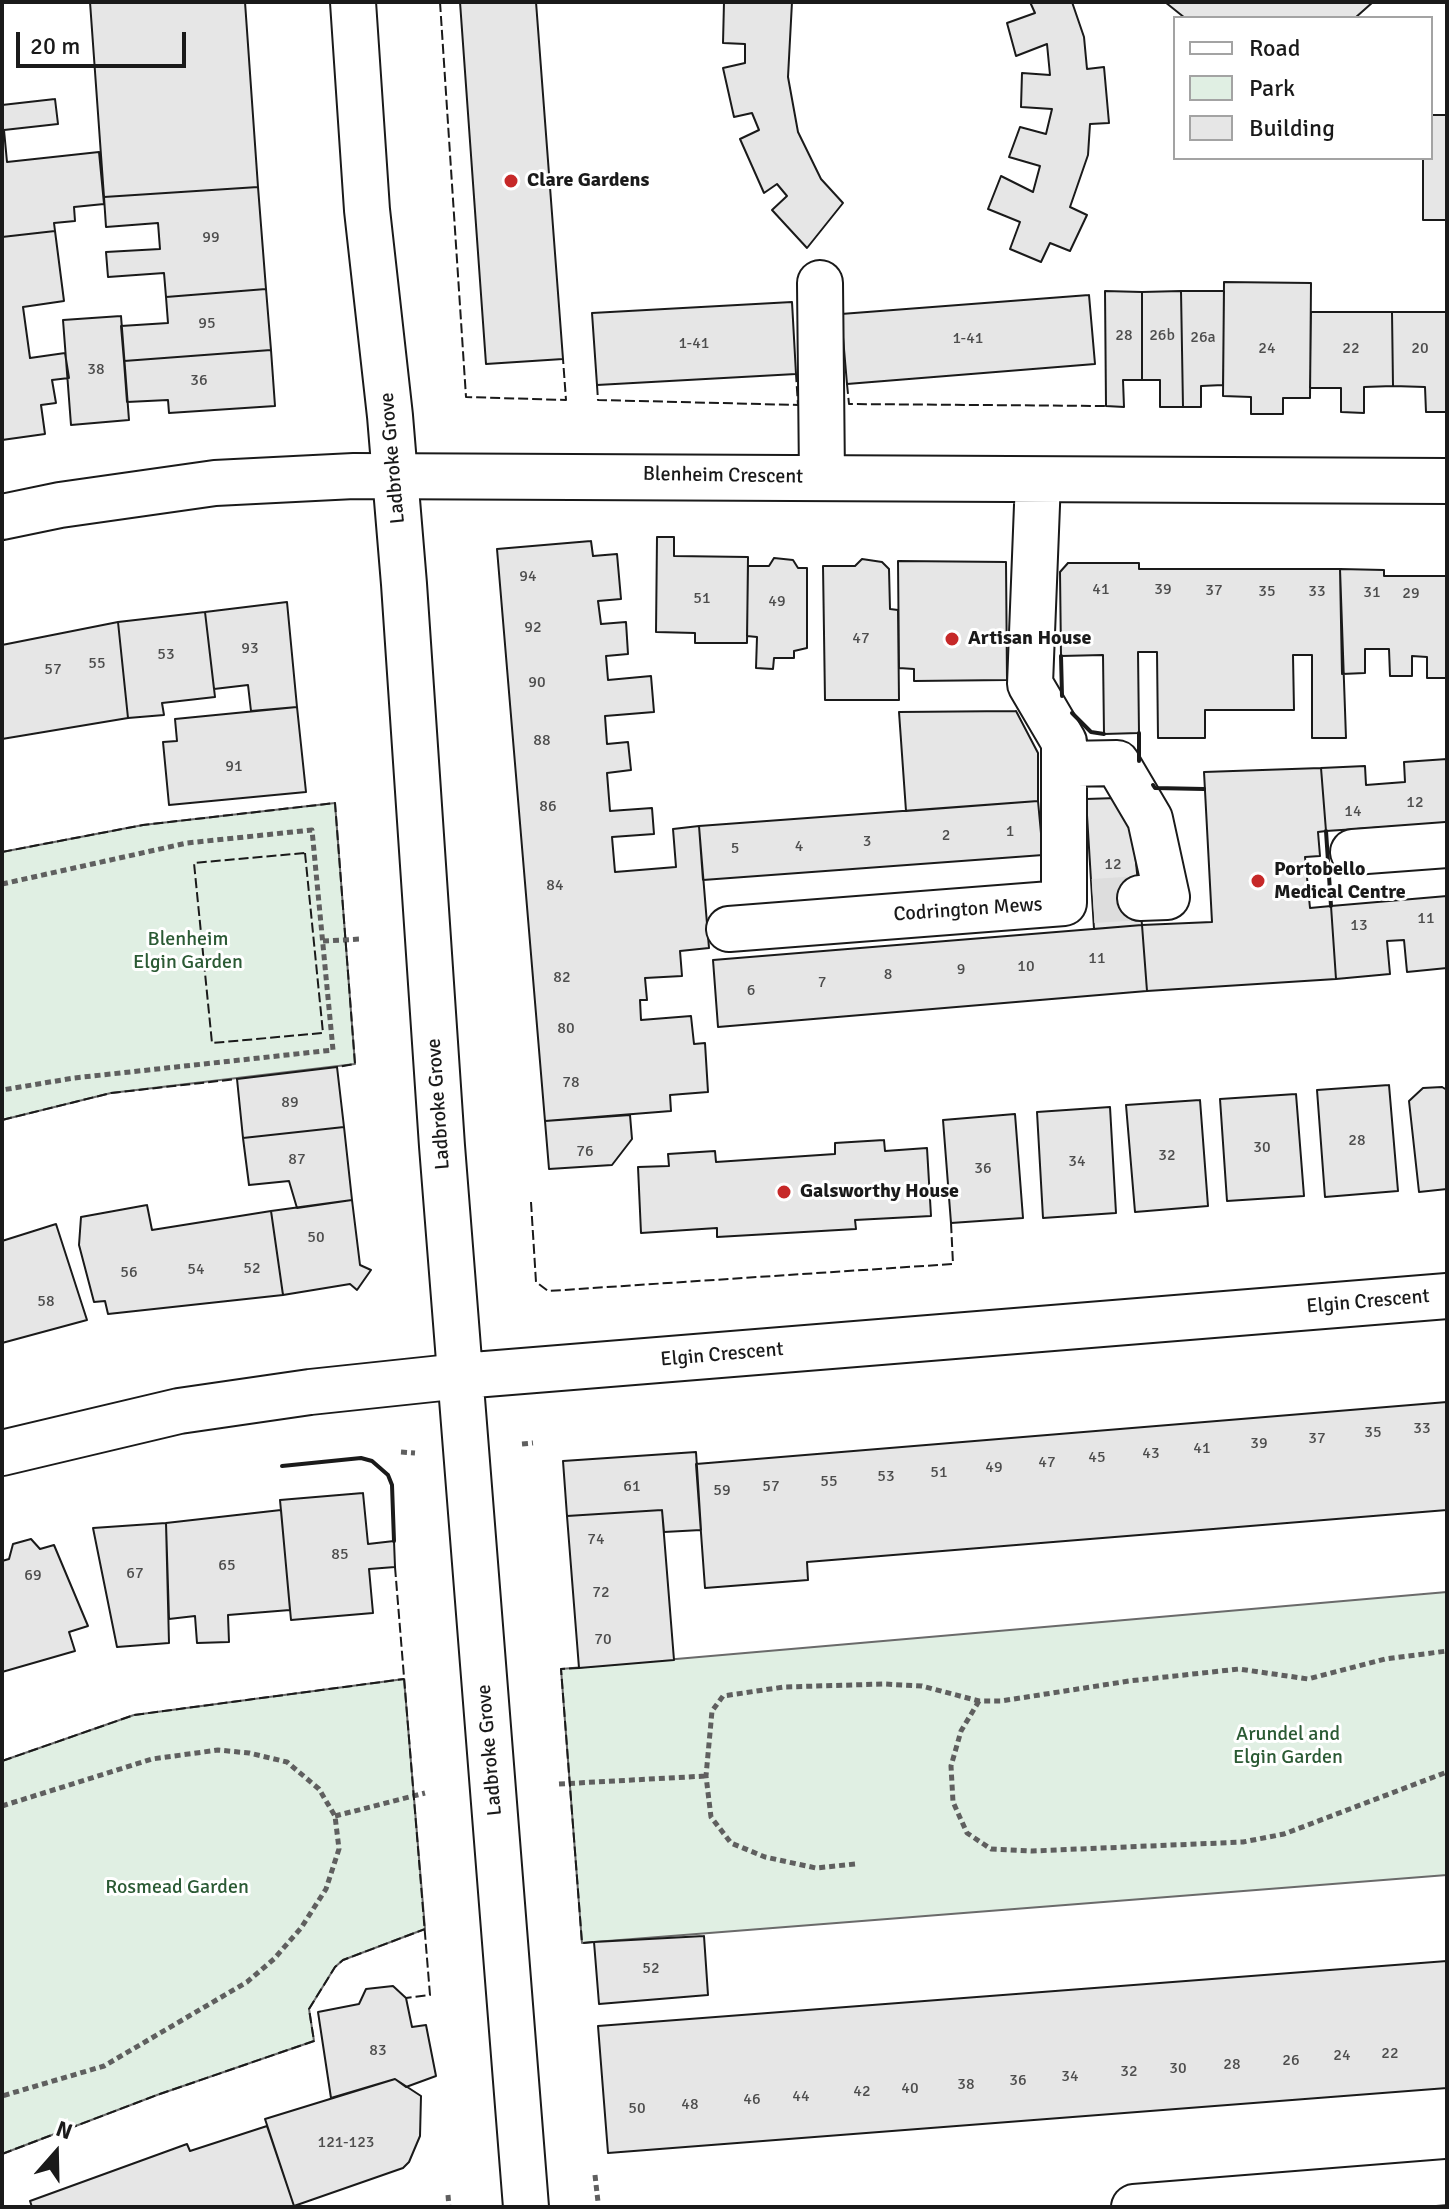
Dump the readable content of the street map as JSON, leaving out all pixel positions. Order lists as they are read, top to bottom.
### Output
{
  "streets": {
    "main road": [
      "Ladbroke Grove",
      "Blenheim Crescent",
      "Codrington Mews",
      "Elgin Crescent"
    ]
  },
  "crossings": [
    ["Ladbroke Grove", "Blenheim Crescent"],
    ["Ladbroke Grove", "Elgin Crescent"],
    ["Blenheim Crescent", "Codrington Mews"]
  ],
  "parks": ["Blenheim Elgin Garden", "Arundel and Elgin Garden", "Rosmead Garden"],
  "places": [
    "Clare Gardens",
    "Artisan House",
    "Portobello Medical Centre",
    "Galsworthy House"
  ],
  "house_numbers": [
    "99",
    "95",
    "28",
    "26b",
    "26a",
    "1-41",
    "1-41",
    "24",
    "22",
    "20",
    "38",
    "36",
    "94",
    "41",
    "39",
    "37",
    "35",
    "33",
    "31",
    "29",
    "51",
    "49",
    "92",
    "47",
    "93",
    "53",
    "55",
    "57",
    "90",
    "88",
    "91",
    "12",
    "86",
    "14",
    "1",
    "2",
    "3",
    "4",
    "5",
    "12",
    "84",
    "11",
    "13",
    "11",
    "10",
    "9",
    "8",
    "82",
    "7",
    "6",
    "80",
    "78",
    "89",
    "28",
    "30",
    "76",
    "32",
    "87",
    "34",
    "36",
    "50",
    "52",
    "54",
    "56",
    "58",
    "33",
    "35",
    "37",
    "39",
    "41",
    "43",
    "45",
    "47",
    "49",
    "51",
    "53",
    "55",
    "61",
    "57",
    "59",
    "74",
    "85",
    "65",
    "67",
    "69",
    "72",
    "70",
    "52",
    "83",
    "22",
    "24",
    "26",
    "28",
    "30",
    "32",
    "34",
    "36",
    "38",
    "40",
    "42",
    "44",
    "46",
    "48",
    "50",
    "121-123"
  ],
  "legend": ["Road", "Park", "Building"],
  "scale_bar": "20 m",
  "north": "top"
}
